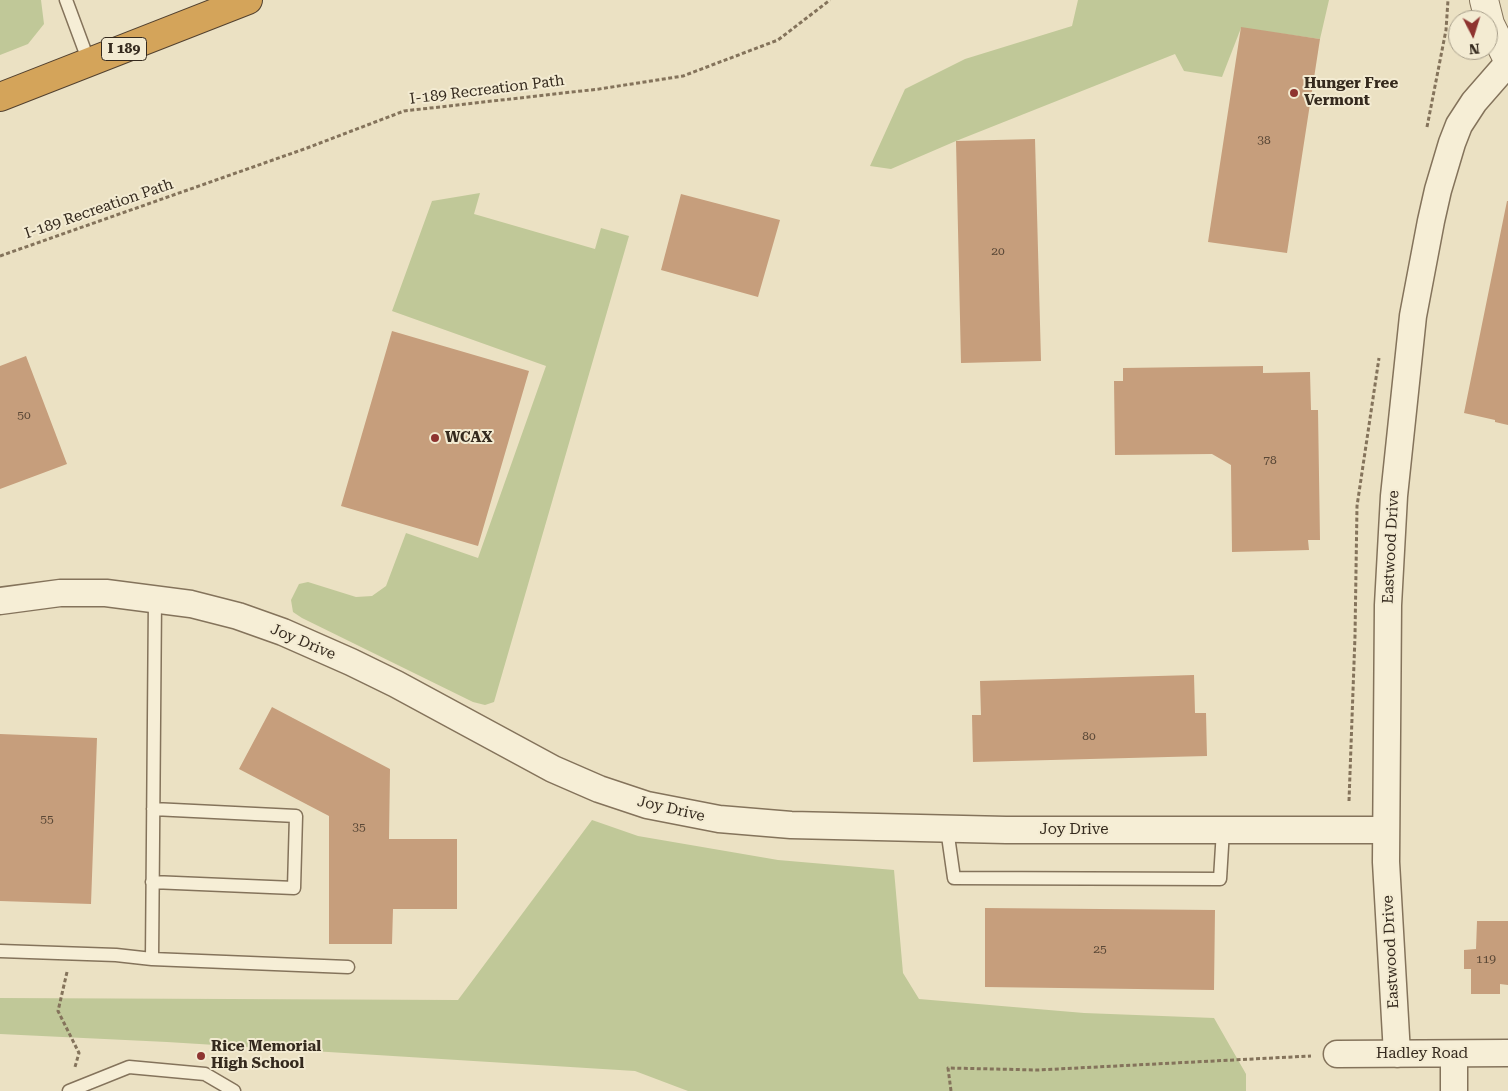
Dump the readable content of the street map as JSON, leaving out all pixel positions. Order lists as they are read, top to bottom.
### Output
{
  "streets": {
    "highway": ["I 189"],
    "street": ["Eastwood Drive", "Joy Drive", "Hadley Road"],
    "path": ["I-189 Recreation Path"]
  },
  "crossings": [
    ["Eastwood Drive", "Joy Drive"],
    ["Eastwood Drive", "Hadley Road"]
  ],
  "places": ["Hunger Free Vermont", "WCAX", "Rice Memorial High School"],
  "house_numbers": [
    "38",
    "20",
    "50",
    "78",
    "80",
    "55",
    "35",
    "25",
    "119"
  ],
  "north": "bottom"
}
